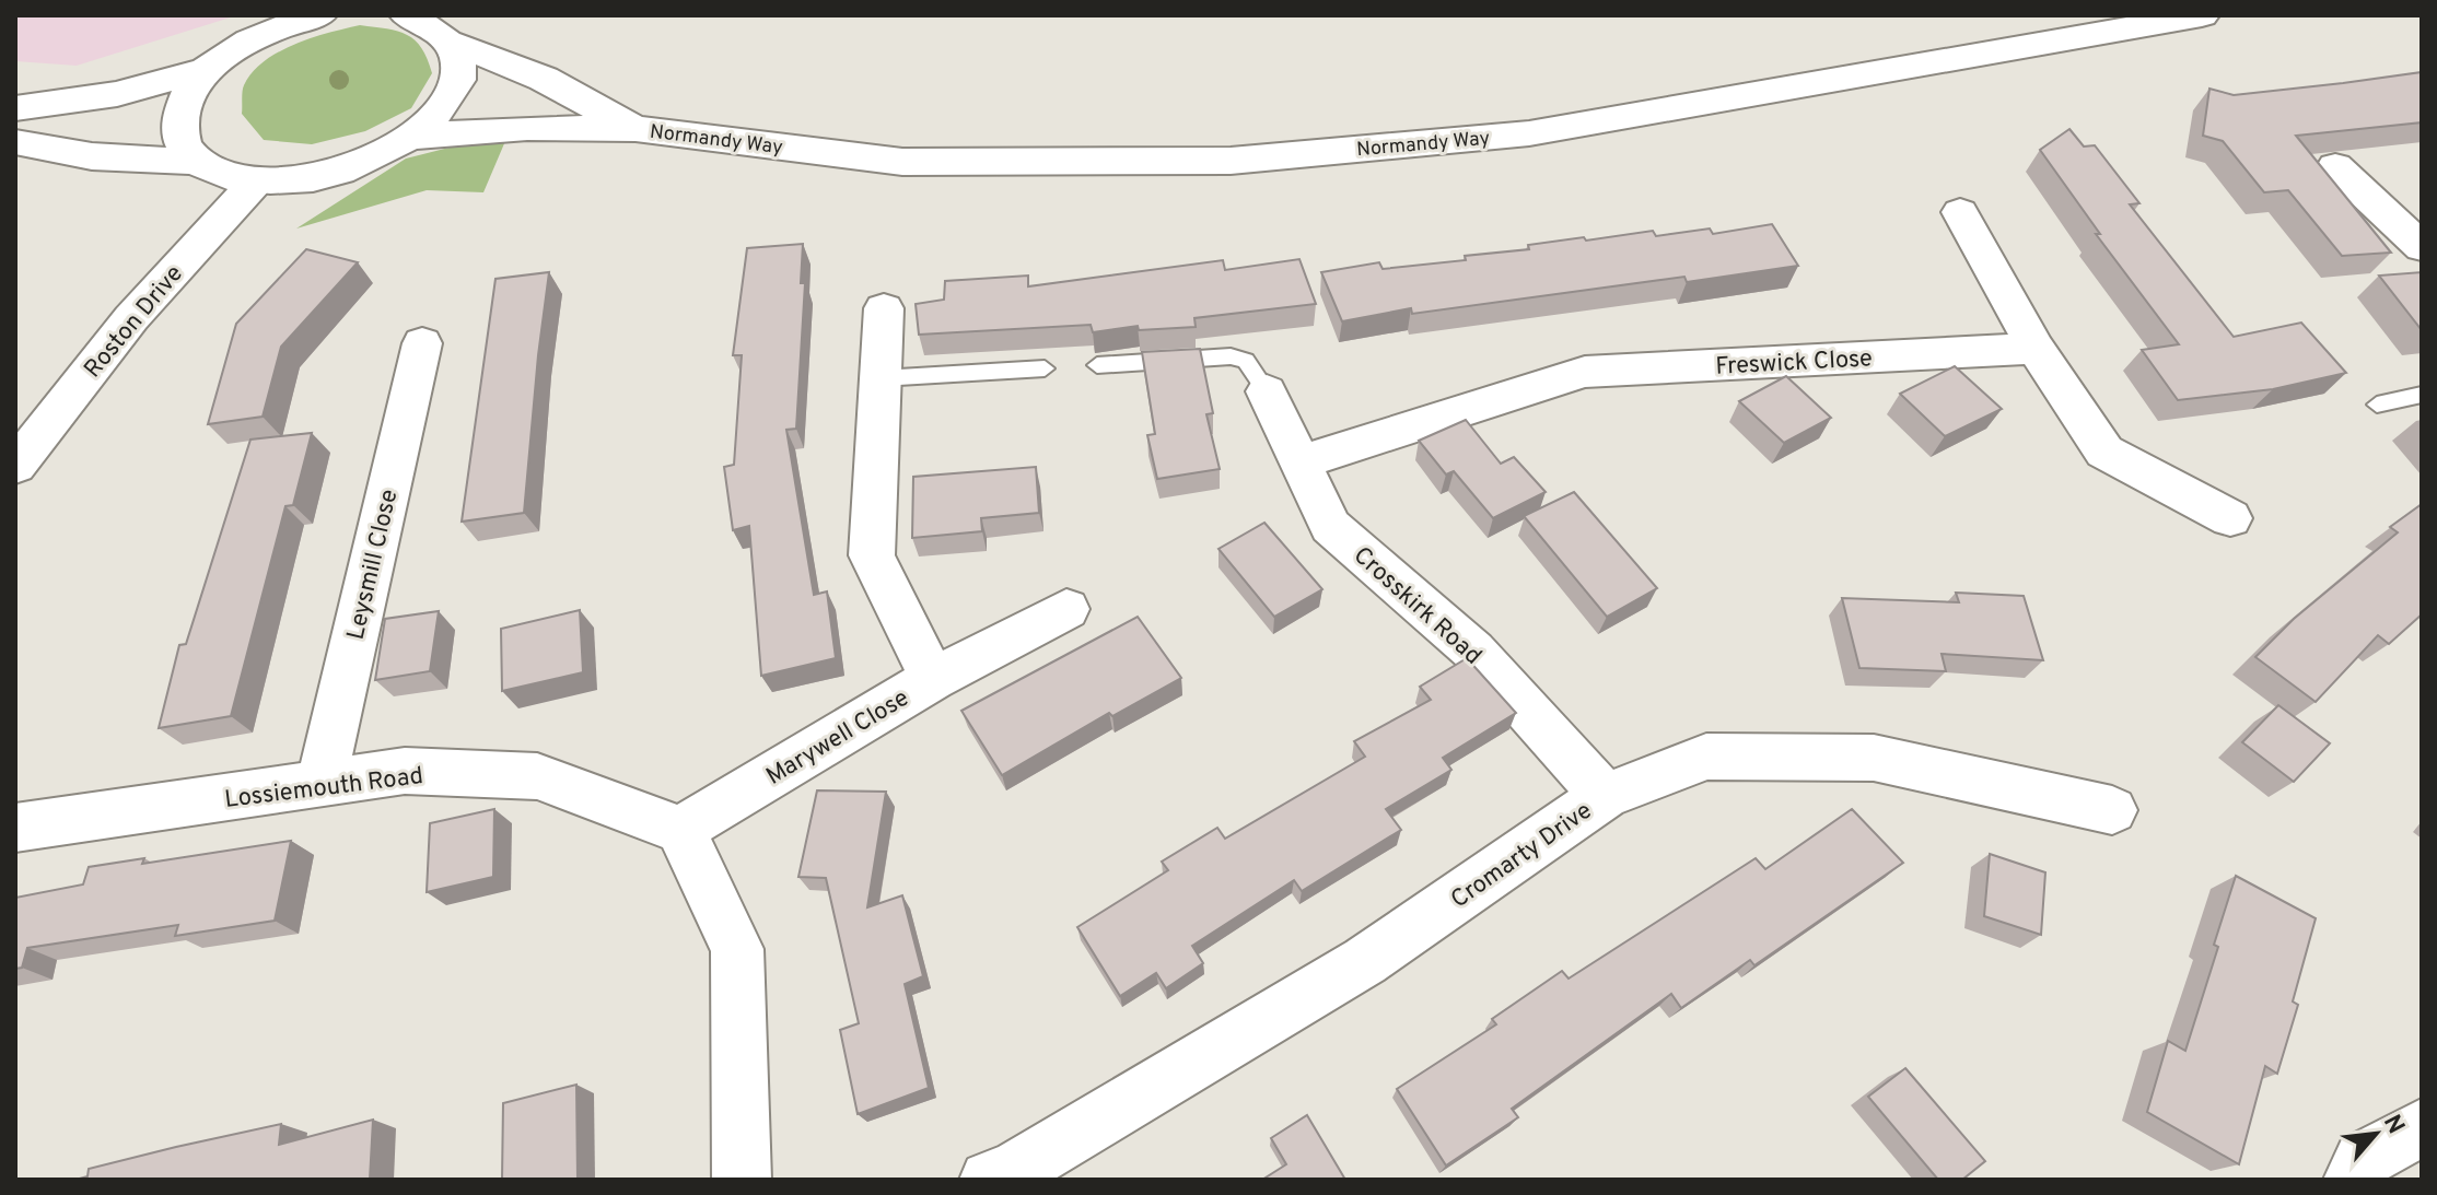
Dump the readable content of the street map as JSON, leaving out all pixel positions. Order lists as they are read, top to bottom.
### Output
{
  "streets": {
    "main road": ["Normandy Way"],
    "street": [
      "Roston Drive",
      "Freswick Close",
      "Leysmill Close",
      "Crosskirk Road",
      "Marywell Close",
      "Lossiemouth Road",
      "Cromarty Drive"
    ]
  },
  "crossings": [
    ["Freswick Close", "Crosskirk Road"],
    ["Leysmill Close", "Lossiemouth Road"],
    ["Crosskirk Road", "Cromarty Drive"],
    ["Marywell Close", "Lossiemouth Road"]
  ],
  "north": "top right"
}
